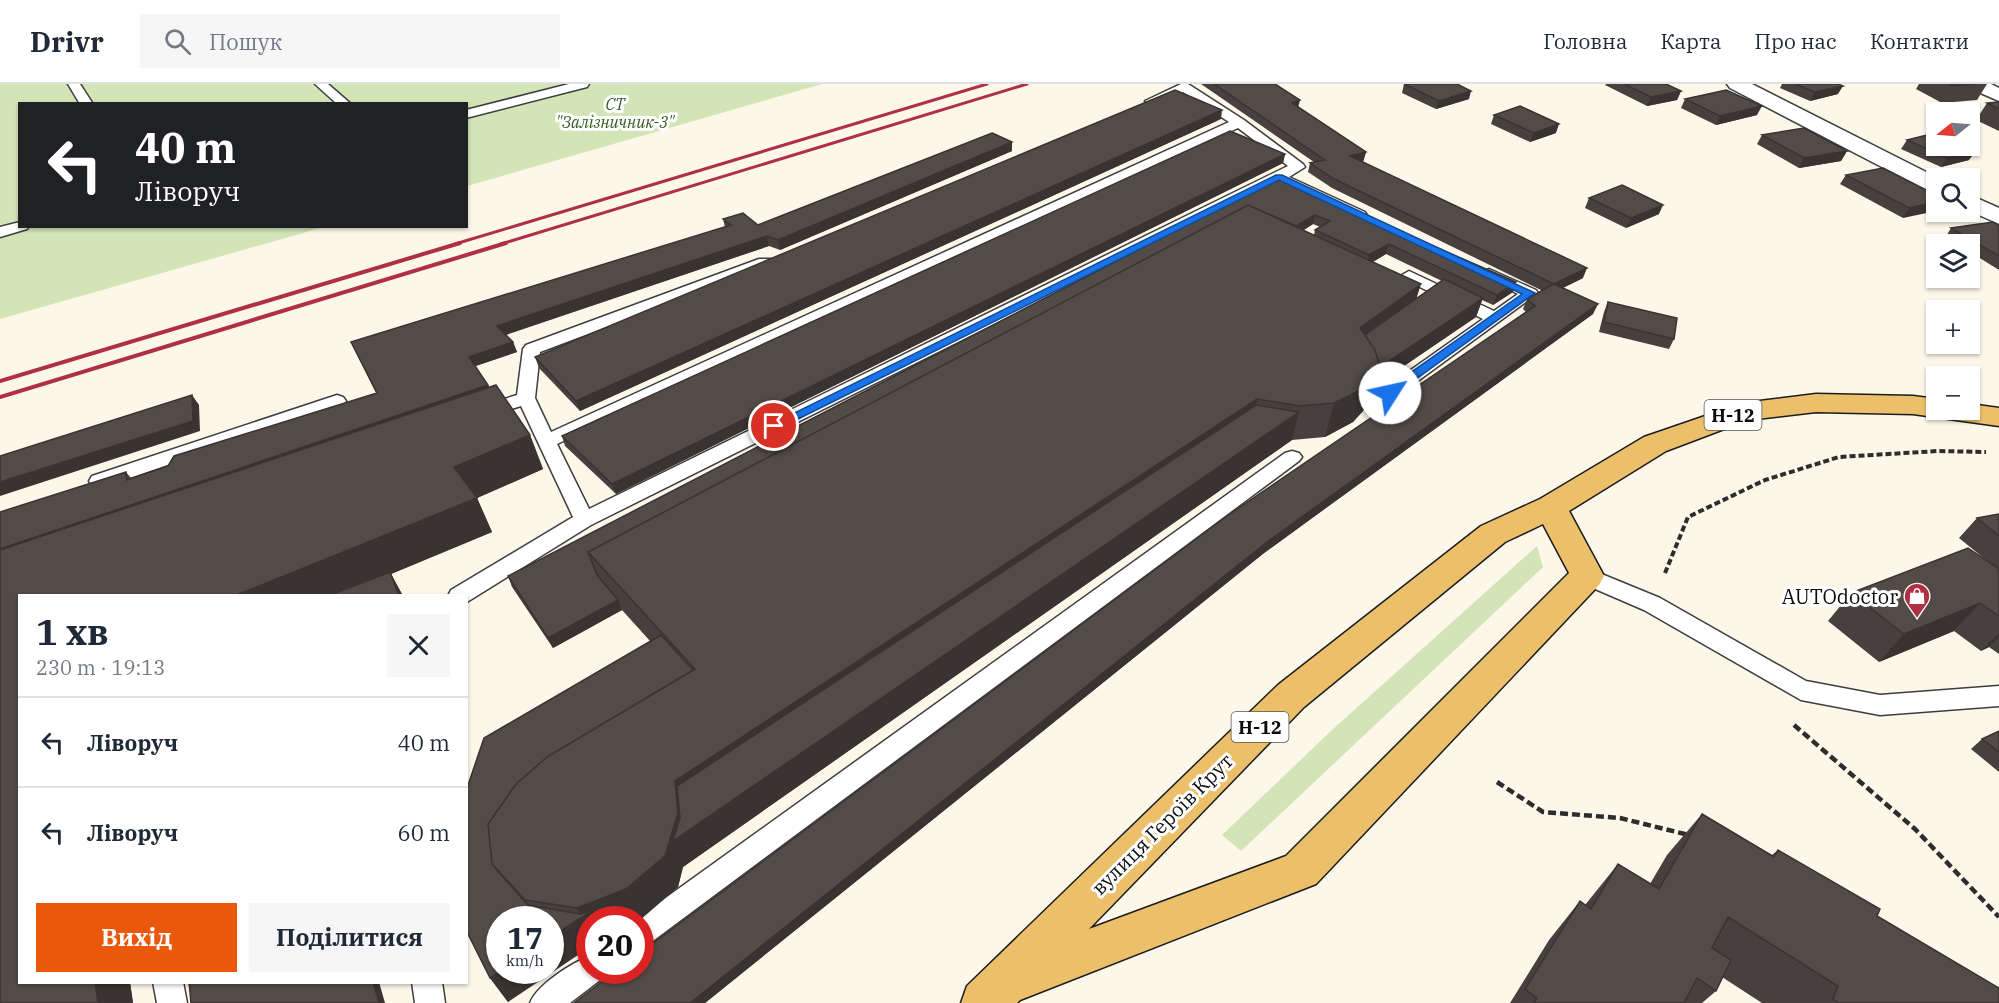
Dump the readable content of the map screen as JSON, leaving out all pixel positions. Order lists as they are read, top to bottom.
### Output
{
  "streets": {
    "main road": ["Н-12", "вулиця Героїв Крут"]
  },
  "crossings": [
    ["Н-12", "вулиця Героїв Крут"]
  ],
  "parks": ["СТ \"Залізничник-3\""],
  "places": {
    "shop": ["AUTOdoctor"]
  },
  "north": "left",
  "page": {
    "header": "Drivr",
    "search": "Пошук",
    "nav": [
      "Головна",
      "Карта",
      "Про нас",
      "Контакти"
    ],
    "map_buttons": ["+", "−"],
    "turn": ["40 m", "Ліворуч"],
    "heading": ["1 хв", "230 m · 19:13"],
    "list": [
      {
        "name": "Ліворуч",
        "value": "40 m"
      },
      {
        "name": "Ліворуч",
        "value": "60 m"
      }
    ],
    "buttons": ["Вихід", "Поділитися"],
    "speed": "17 km/h",
    "limit": "20"
  }
}
